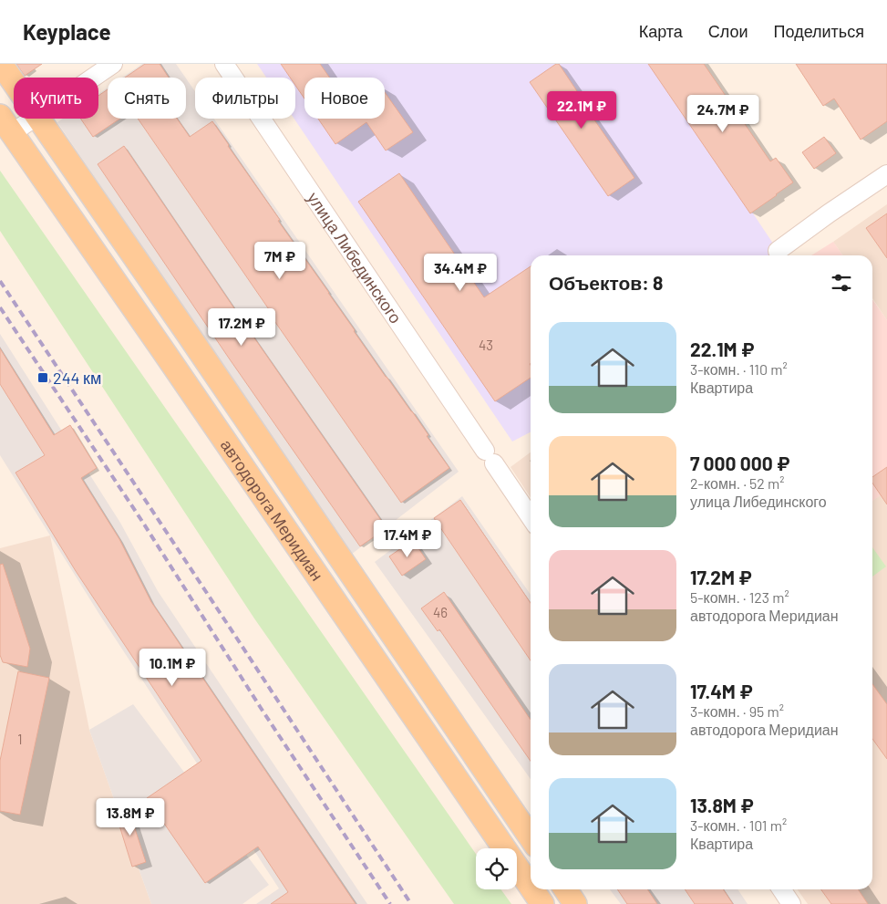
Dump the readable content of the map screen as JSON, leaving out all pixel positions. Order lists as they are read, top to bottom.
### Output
{
  "streets": {
    "main road": ["автодорога Меридиан"],
    "street": ["улица Либединского"]
  },
  "places": {
    "transit": ["244 км"]
  },
  "house_numbers": ["43", "46", "1"],
  "page": {
    "header": "Keyplace",
    "nav": ["Карта", "Слои", "Поделиться"],
    "chip": [
      "Купить",
      "Снять",
      "Фильтры",
      "Новое"
    ],
    "price": [
      "22.1M ₽",
      "24.7M ₽",
      "7M ₽",
      "34.4M ₽",
      "17.2M ₽",
      "17.4M ₽",
      "10.1M ₽",
      "13.8M ₽"
    ],
    "heading": "Объектов: 8",
    "list": [
      {
        "name": "22.1M ₽",
        "note": "3-комн. · 110 m² · Квартира"
      },
      {
        "name": "7 000 000 ₽",
        "note": "2-комн. · 52 m² · улица Либединского"
      },
      {
        "name": "17.2M ₽",
        "note": "5-комн. · 123 m² · автодорога Меридиан"
      },
      {
        "name": "17.4M ₽",
        "note": "3-комн. · 95 m² · автодорога Меридиан"
      },
      {
        "name": "13.8M ₽",
        "note": "3-комн. · 101 m² · Квартира"
      }
    ]
  }
}
